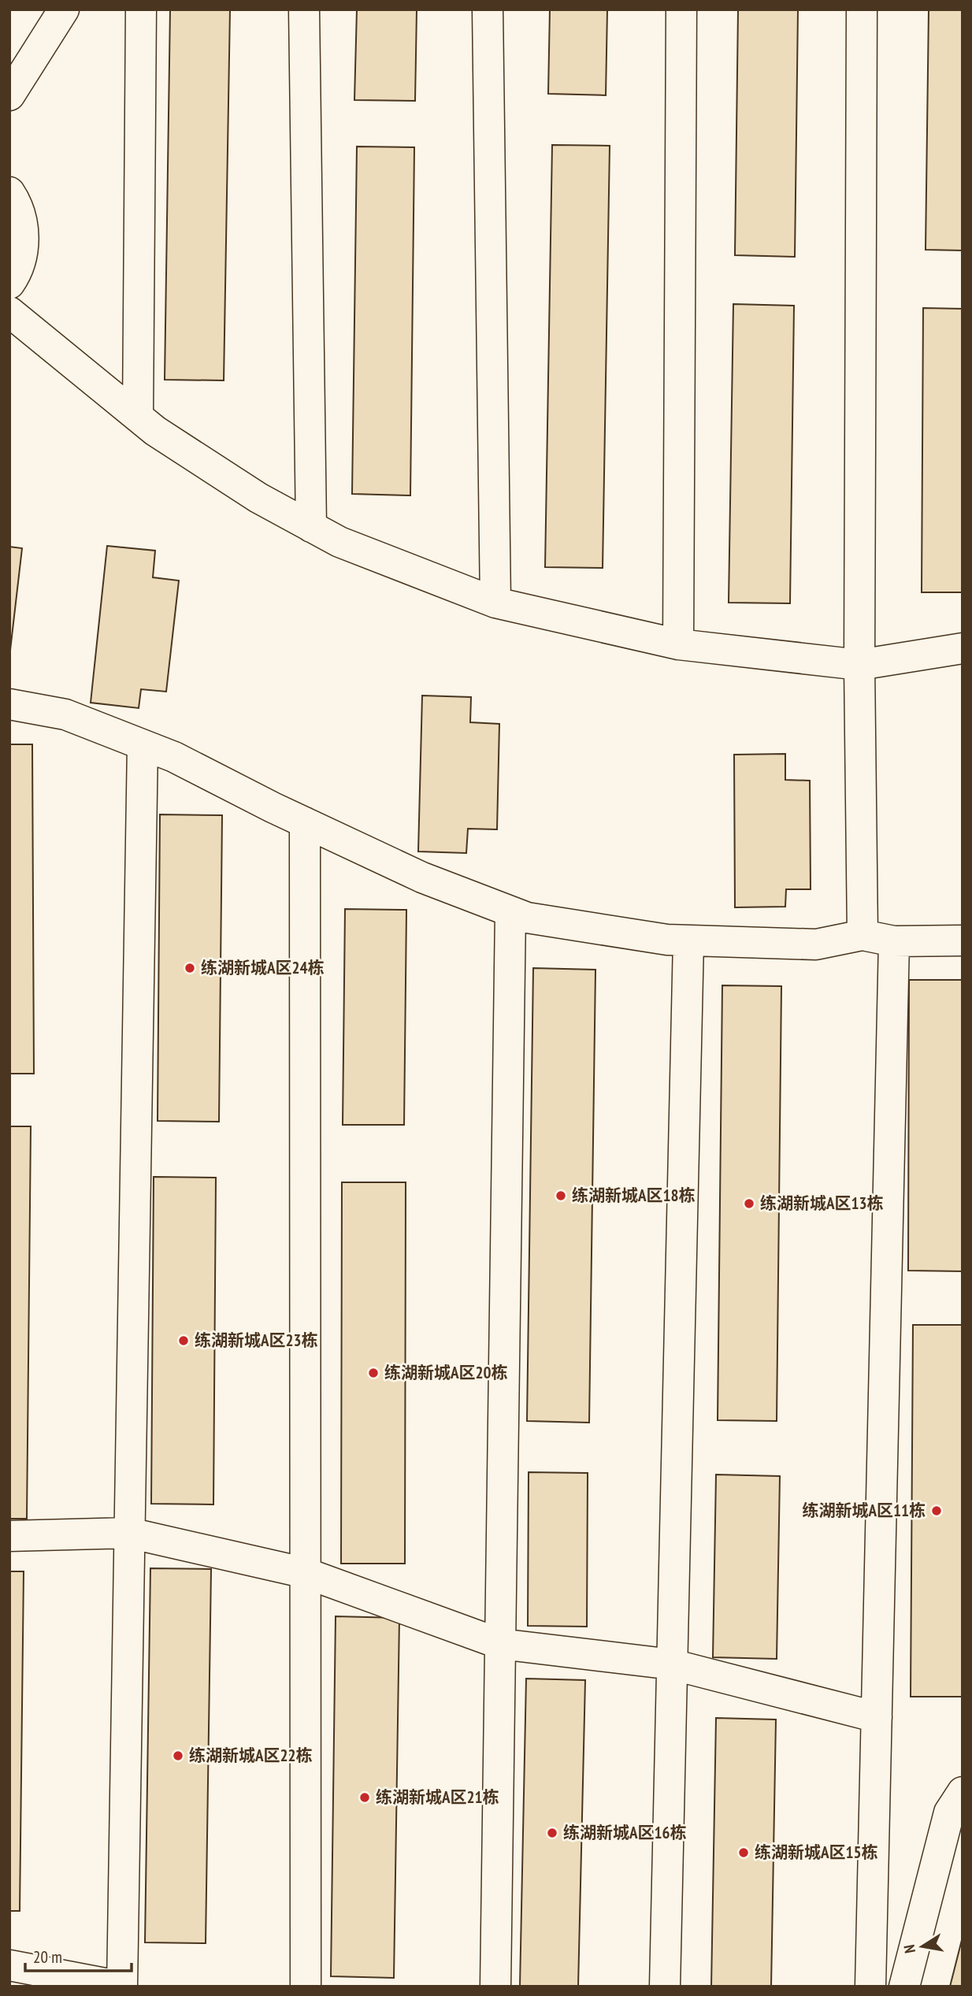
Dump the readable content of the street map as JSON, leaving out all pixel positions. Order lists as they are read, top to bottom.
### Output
{
  "places": [
    "练湖新城A区24栋",
    "练湖新城A区18栋",
    "练湖新城A区13栋",
    "练湖新城A区23栋",
    "练湖新城A区20栋",
    "练湖新城A区11栋",
    "练湖新城A区22栋",
    "练湖新城A区21栋",
    "练湖新城A区16栋",
    "练湖新城A区15栋"
  ],
  "scale_bar": "20 m",
  "north": "left"
}
